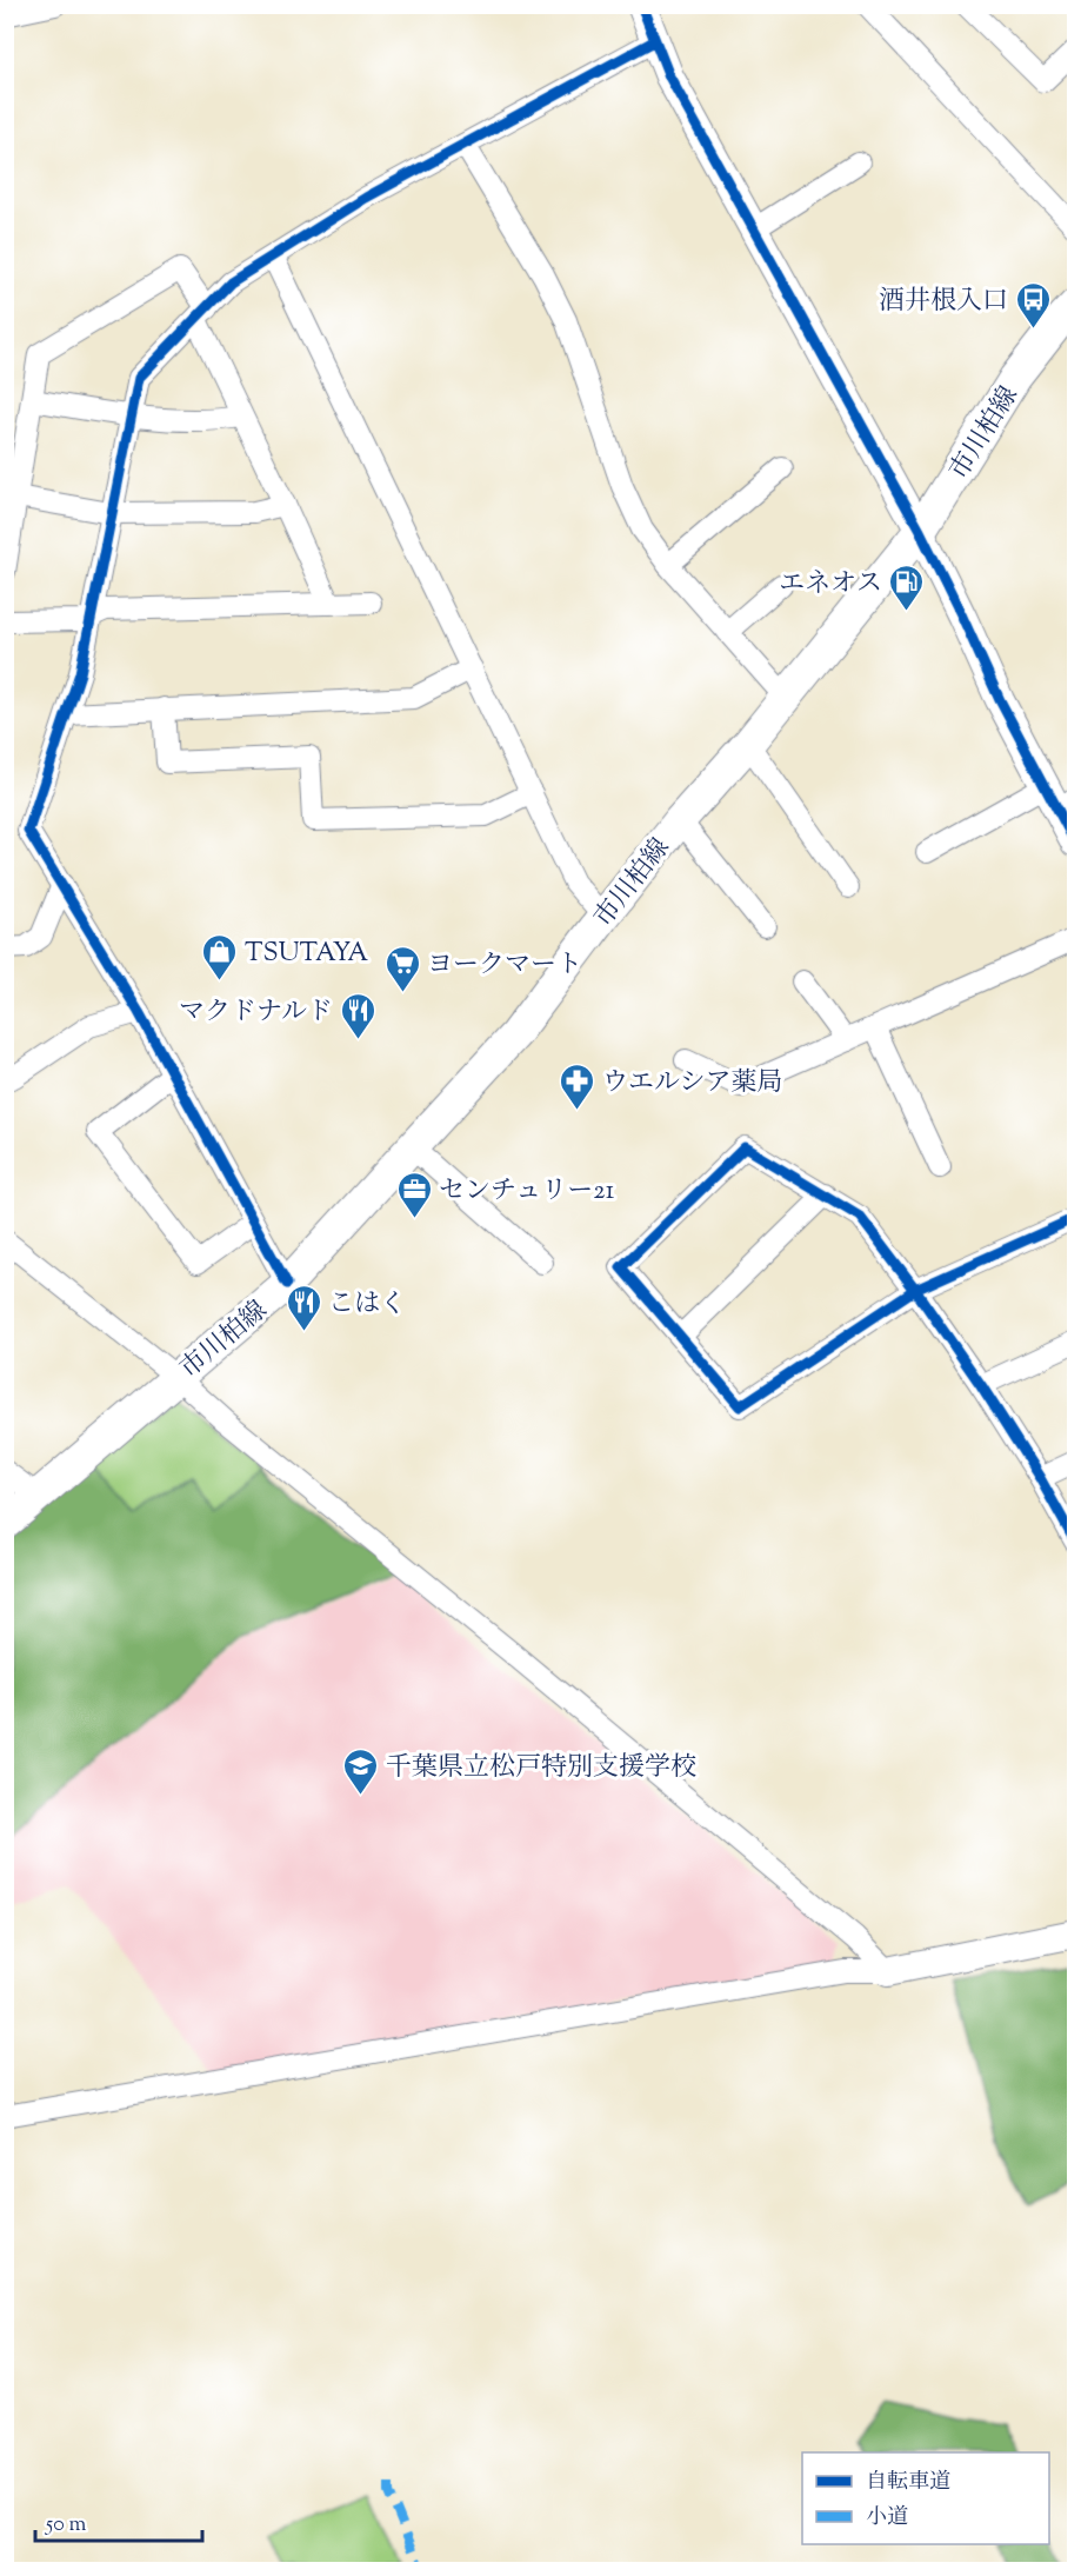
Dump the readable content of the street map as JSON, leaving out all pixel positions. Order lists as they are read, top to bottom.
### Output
{
  "streets": {
    "main road": ["市川柏線"]
  },
  "places": {
    "bus stop": ["酒井根入口"],
    "fuel station": ["エネオス"],
    "shop": ["TSUTAYA"],
    "supermarket": ["ヨークマート"],
    "restaurant": ["マクドナルド", "こはく"],
    "pharmacy": ["ウエルシア薬局"],
    "office": ["センチュリー21"],
    "school or university": ["千葉県立松戸特別支援学校"]
  },
  "legend": ["自転車道", "小道"],
  "scale_bar": "50 m"
}
